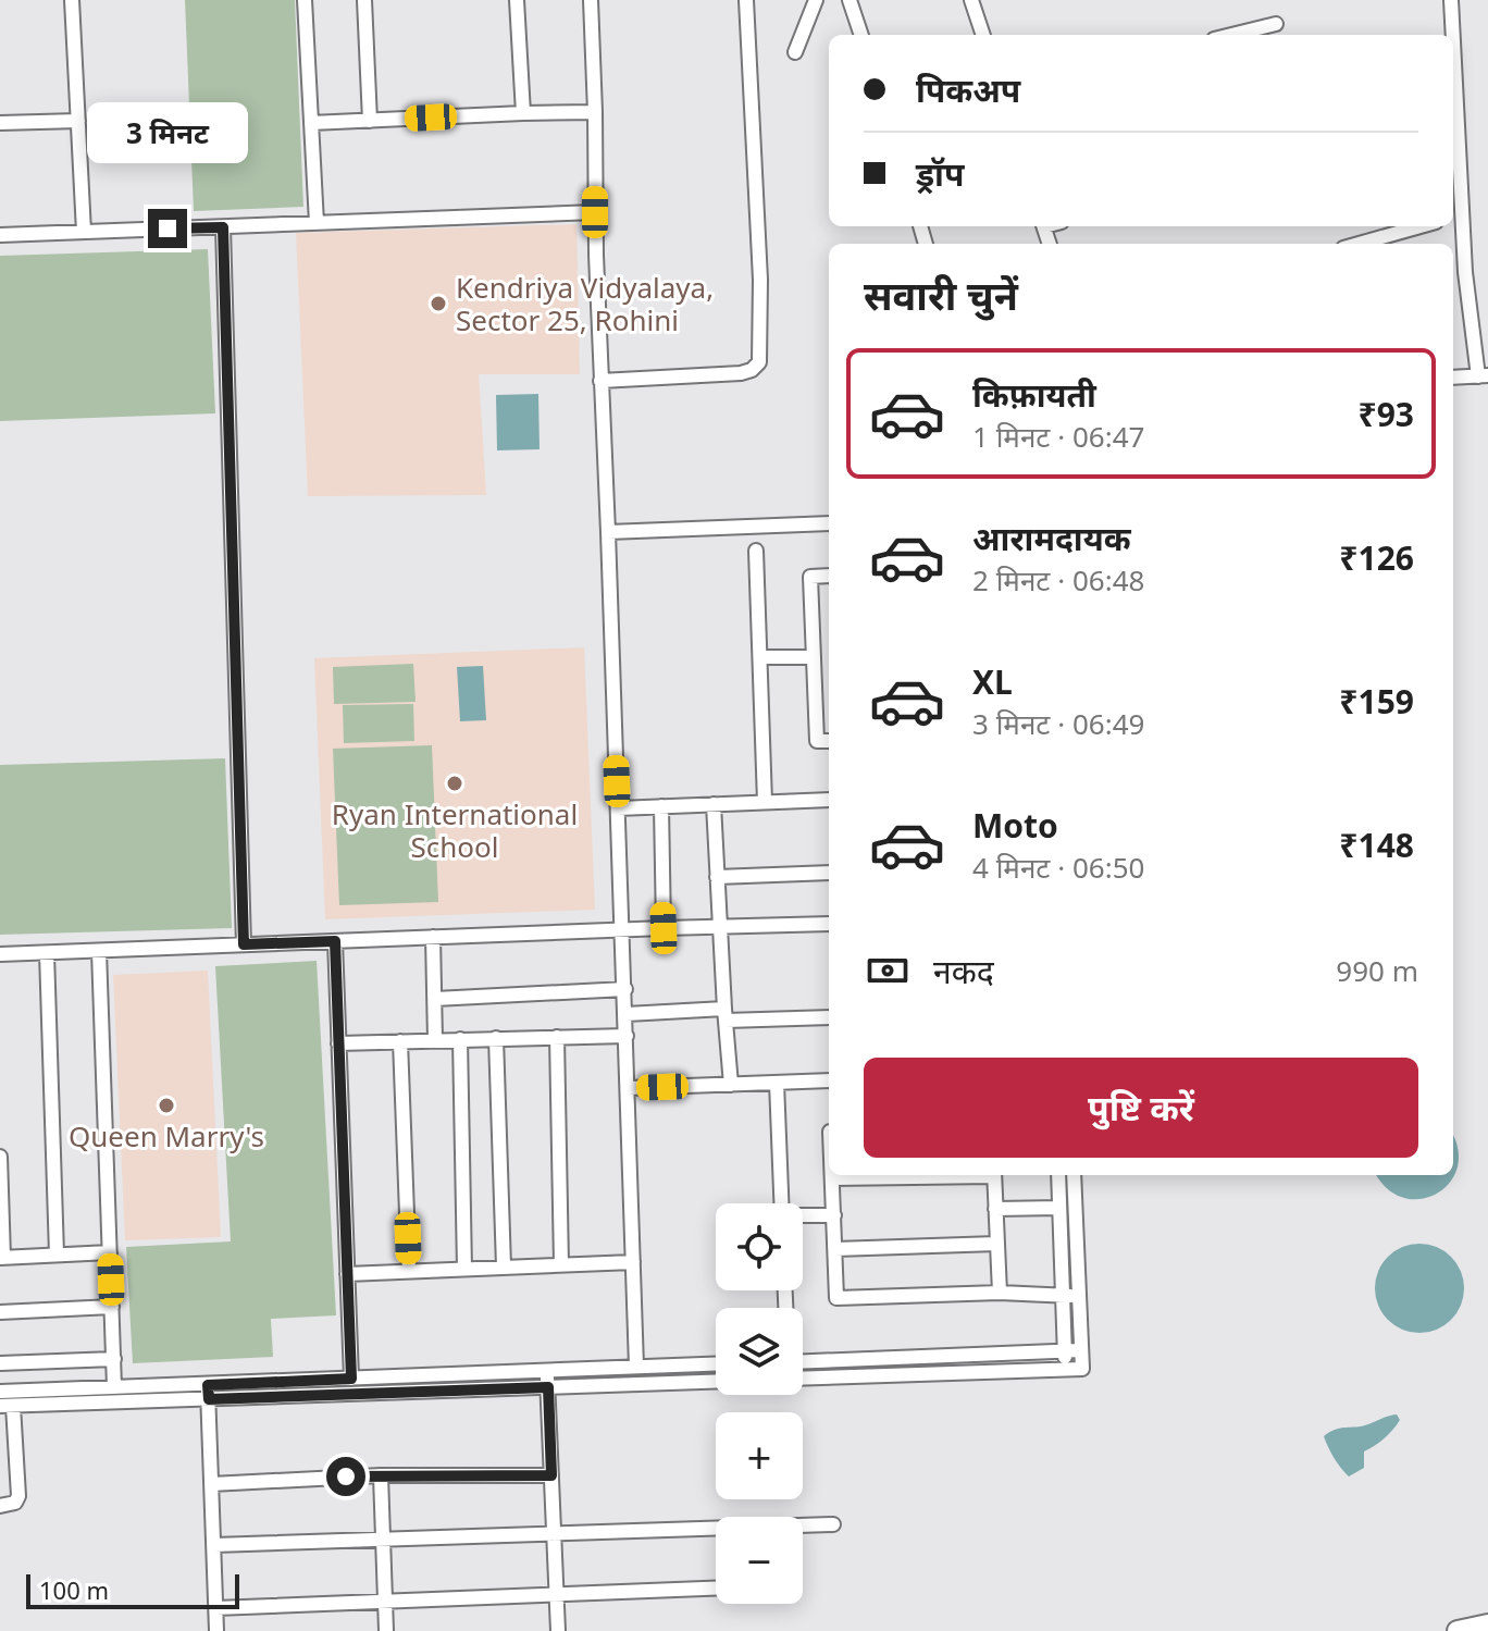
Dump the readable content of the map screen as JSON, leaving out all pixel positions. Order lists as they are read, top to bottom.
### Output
{
  "places": ["Kendriya Vidyalaya, Sector 25, Rohini", "Ryan International School", "Queen Marry's"],
  "scale_bar": "100 m",
  "page": {
    "banner": ["पिकअप", "ड्रॉप"],
    "bubble": "3 मिनट",
    "heading": "सवारी चुनें",
    "list": [
      {
        "name": "किफ़ायती",
        "note": "1 मिनट · 06:47",
        "value": "₹93"
      },
      {
        "name": "आरामदायक",
        "note": "2 मिनट · 06:48",
        "value": "₹126"
      },
      {
        "name": "XL",
        "note": "3 मिनट · 06:49",
        "value": "₹159"
      },
      {
        "name": "Moto",
        "note": "4 मिनट · 06:50",
        "value": "₹148"
      }
    ],
    "pay": ["नकद", "990 m"],
    "buttons": "पुष्टि करें",
    "map_buttons": ["+", "−"],
    "scale": "100 m"
  }
}
